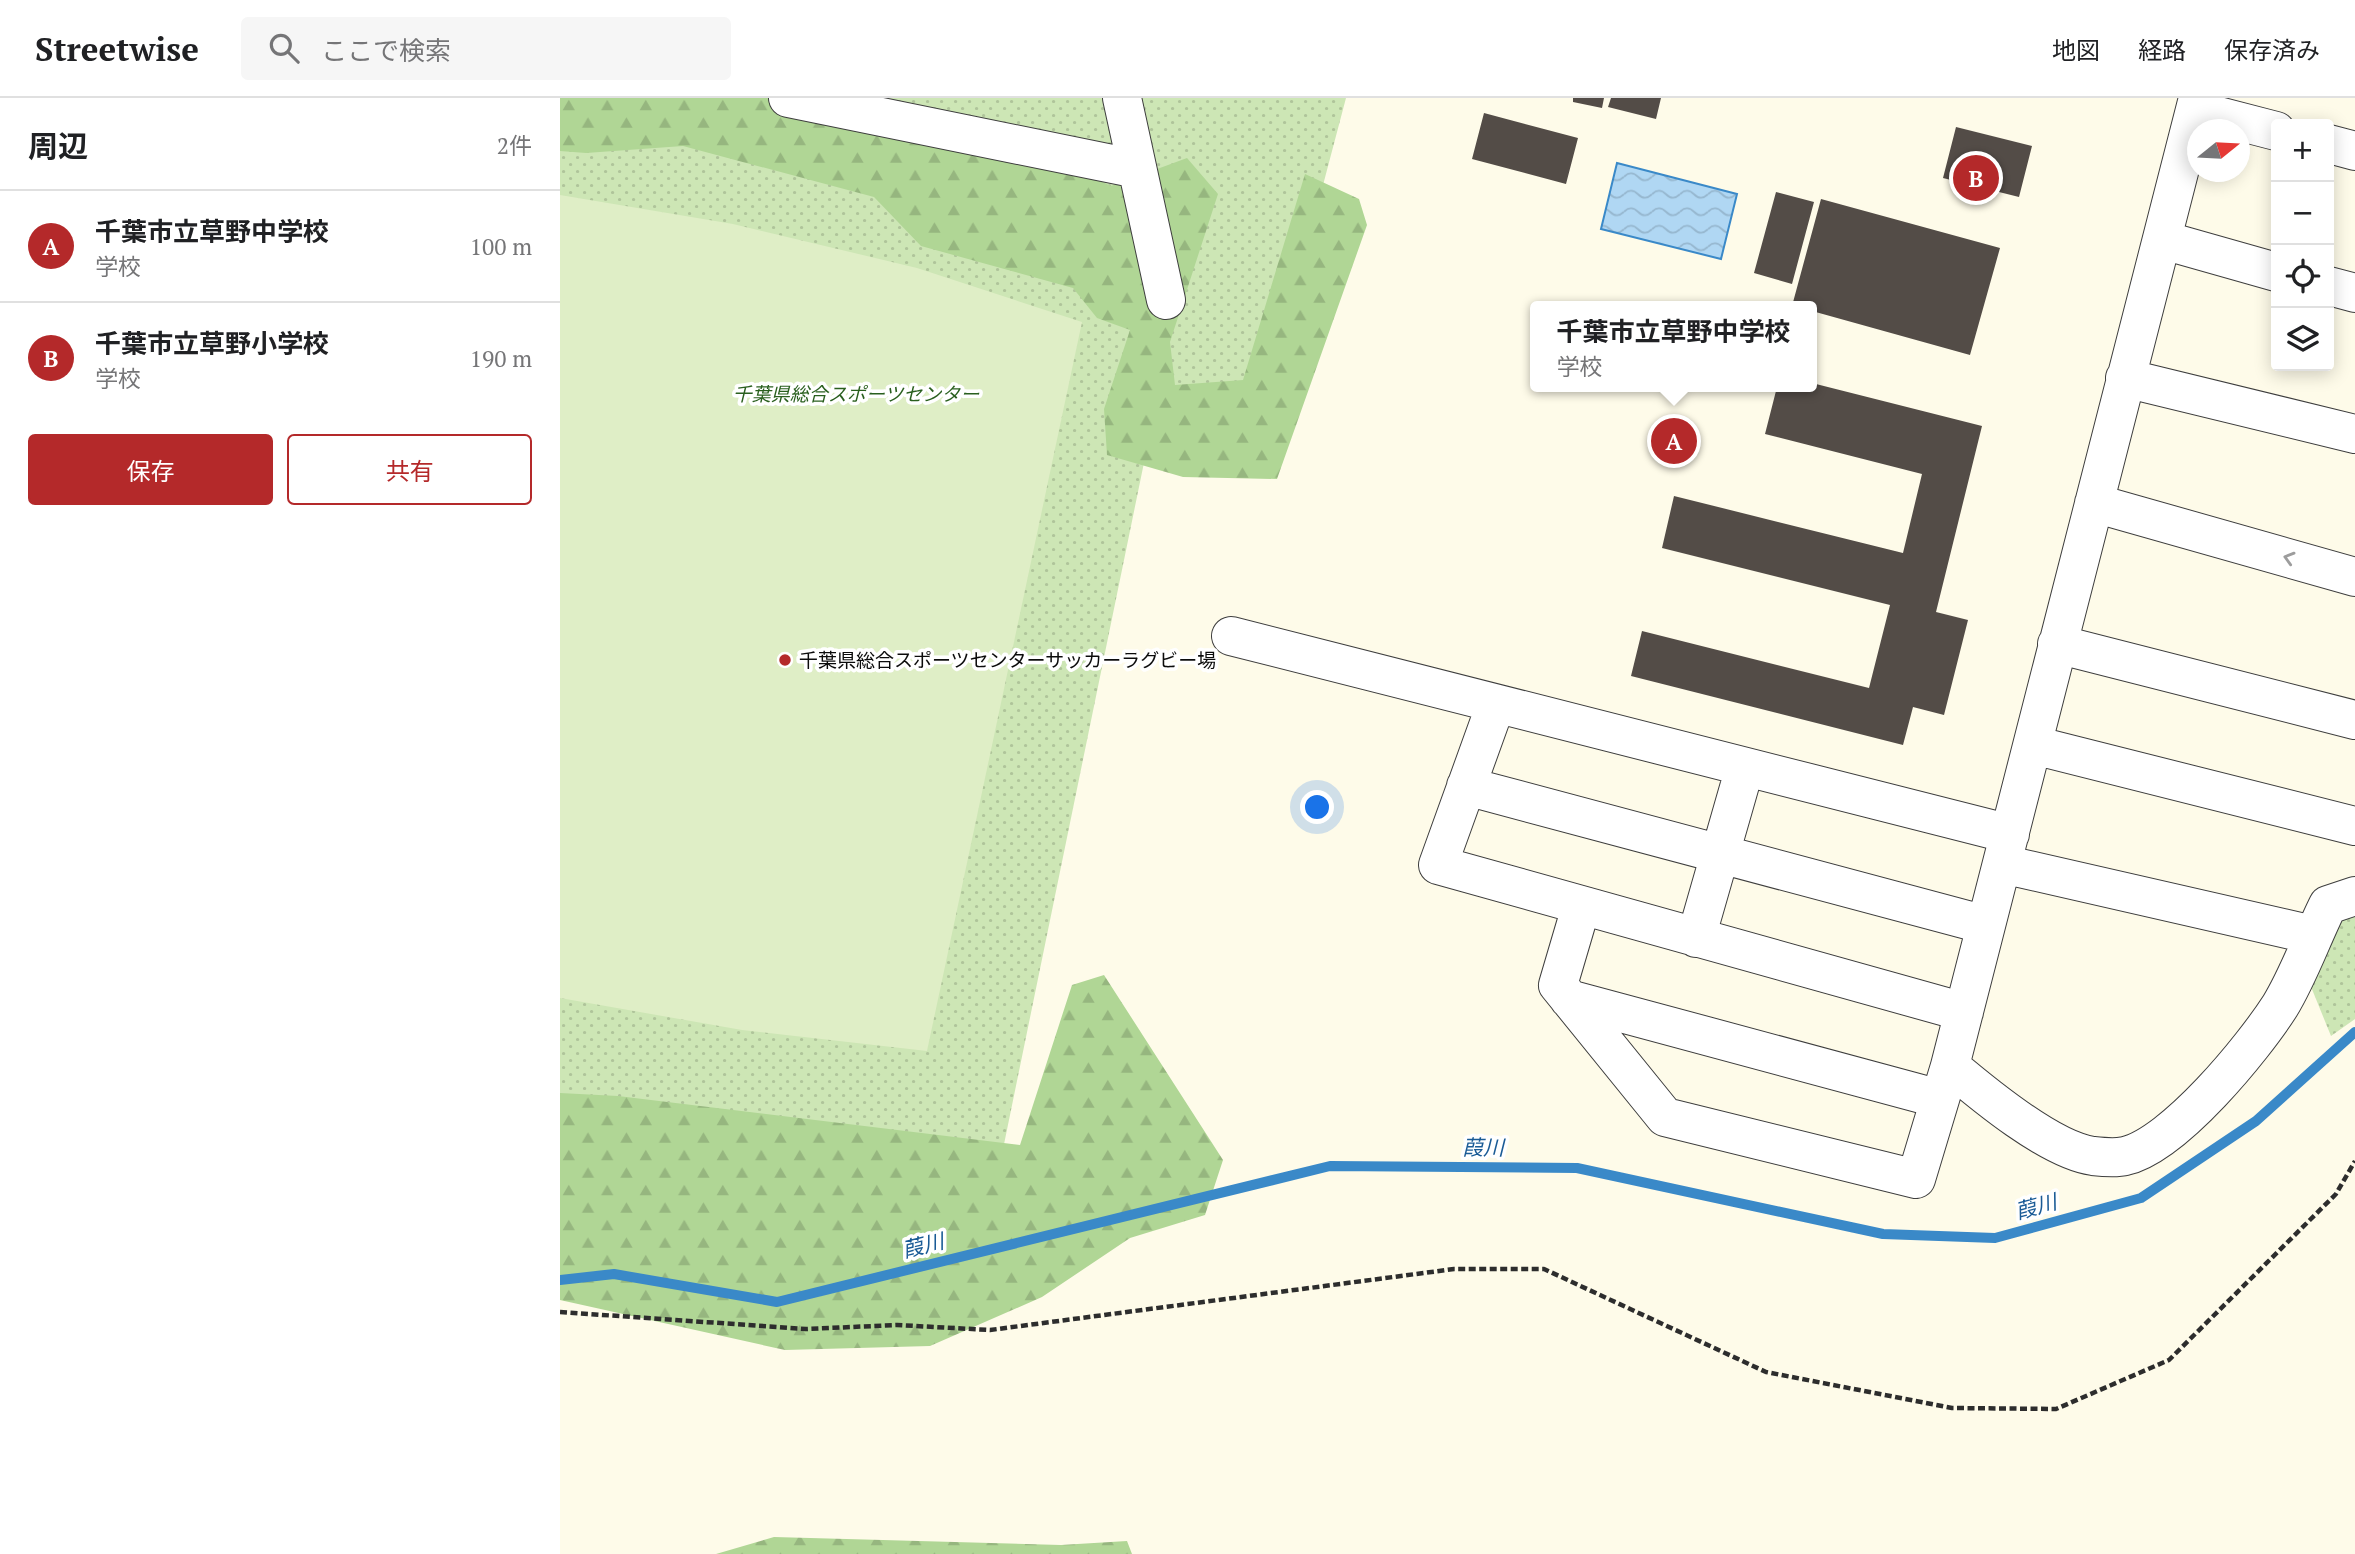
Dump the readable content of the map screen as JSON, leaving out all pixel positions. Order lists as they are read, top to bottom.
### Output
{
  "water": ["葭川"],
  "parks": ["千葉県総合スポーツセンター"],
  "places": ["千葉県総合スポーツセンターサッカーラグビー場"],
  "north": "right",
  "page": {
    "header": "Streetwise",
    "search": "ここで検索",
    "nav": ["地図", "経路", "保存済み"],
    "heading": ["周辺", "2件"],
    "map_buttons": ["+", "−"],
    "pins": ["B", "A"],
    "list": [
      {
        "mark": "A",
        "name": "千葉市立草野中学校",
        "note": "学校",
        "value": "100 m"
      },
      {
        "mark": "B",
        "name": "千葉市立草野小学校",
        "note": "学校",
        "value": "190 m"
      }
    ],
    "popup": ["千葉市立草野中学校", "学校"],
    "buttons": ["保存", "共有"]
  }
}
